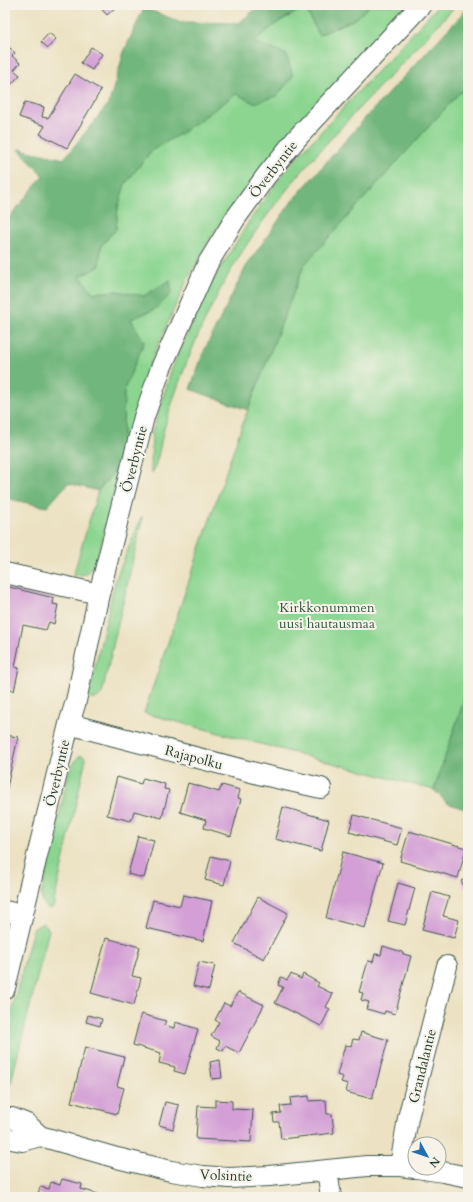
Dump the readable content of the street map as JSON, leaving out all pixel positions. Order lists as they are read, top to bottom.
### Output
{
  "streets": {
    "street": [
      "Överbyntie",
      "Rajapolku",
      "Grandalantie",
      "Volsintie"
    ]
  },
  "crossings": [
    ["Överbyntie", "Rajapolku"]
  ],
  "parks": ["Kirkkonummen uusi hautausmaa"],
  "north": "bottom right"
}
